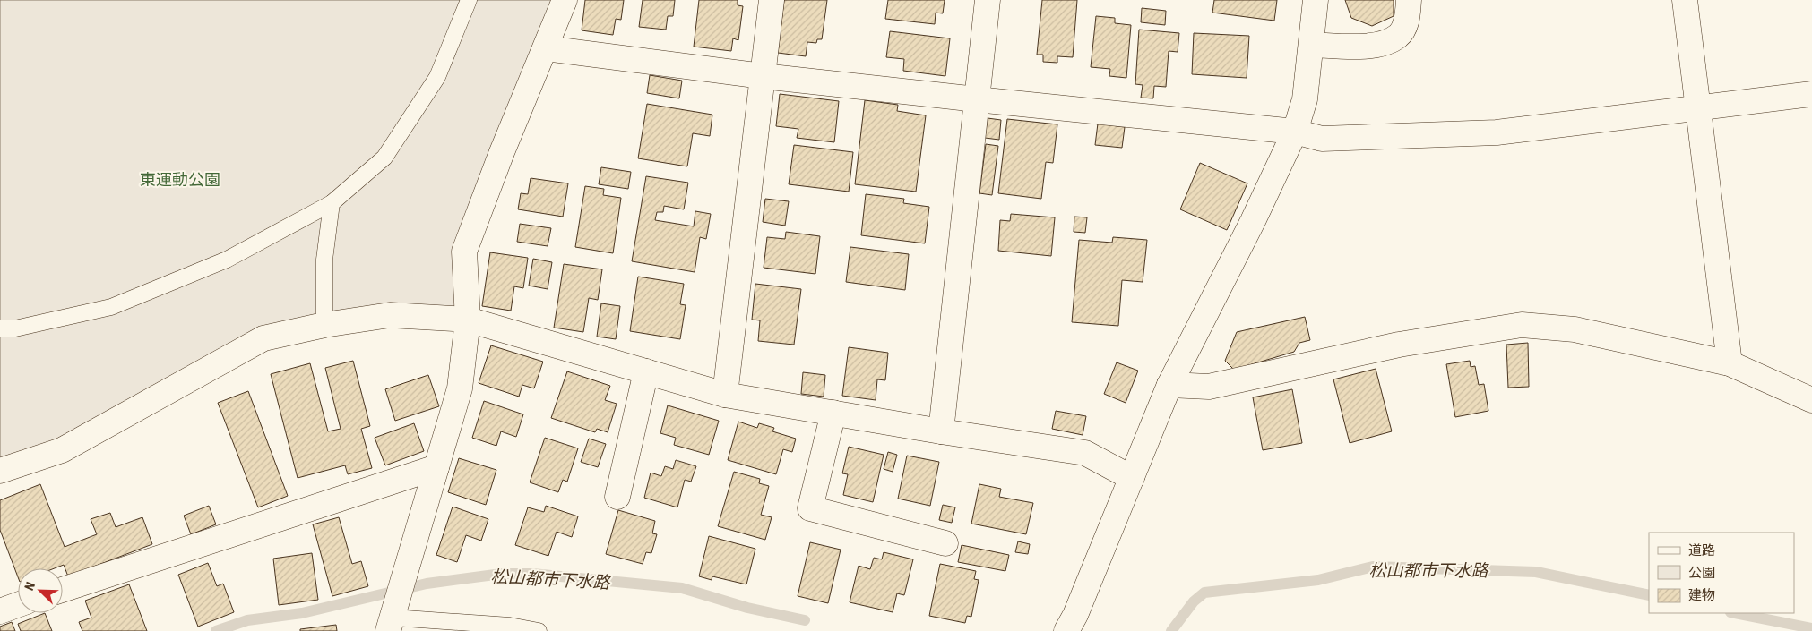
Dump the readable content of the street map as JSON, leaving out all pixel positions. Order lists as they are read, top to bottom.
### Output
{
  "water": ["松山都市下水路"],
  "parks": ["東運動公園"],
  "legend": ["道路", "公園", "建物"],
  "north": "top left"
}
